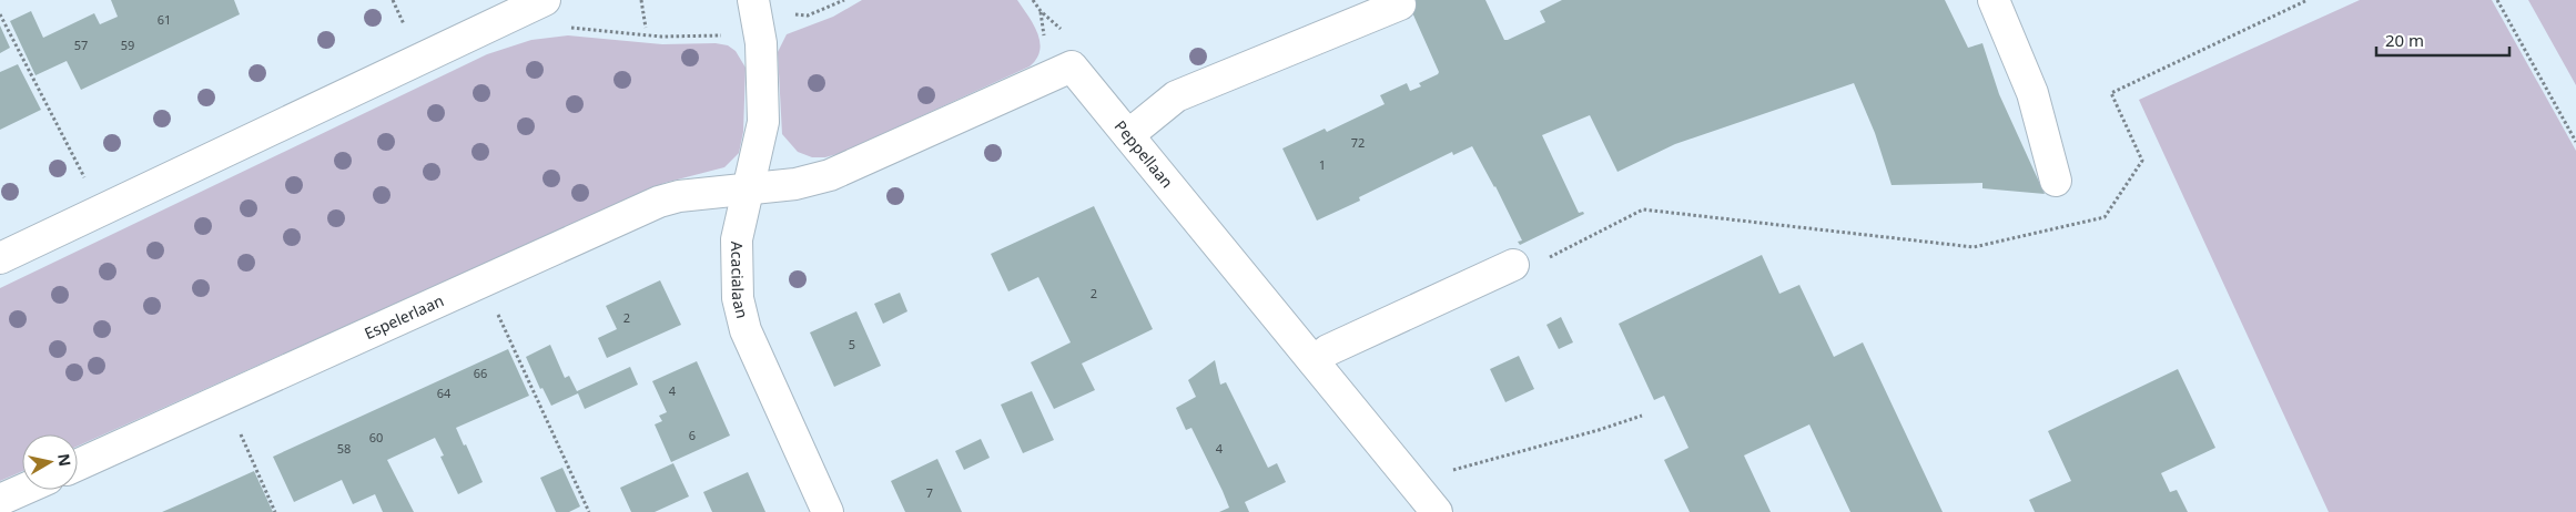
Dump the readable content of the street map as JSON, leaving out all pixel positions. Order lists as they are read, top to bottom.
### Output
{
  "streets": {
    "street": ["Peppellaan", "Acacialaan", "Espelerlaan"]
  },
  "crossings": [
    ["Peppellaan", "Acacialaan"],
    ["Peppellaan", "Espelerlaan"],
    ["Acacialaan", "Espelerlaan"]
  ],
  "house_numbers": [
    "61",
    "57",
    "59",
    "72",
    "1",
    "2",
    "2",
    "5",
    "66",
    "4",
    "64",
    "6",
    "60",
    "58",
    "4",
    "7"
  ],
  "scale_bar": "20 m",
  "north": "right"
}
